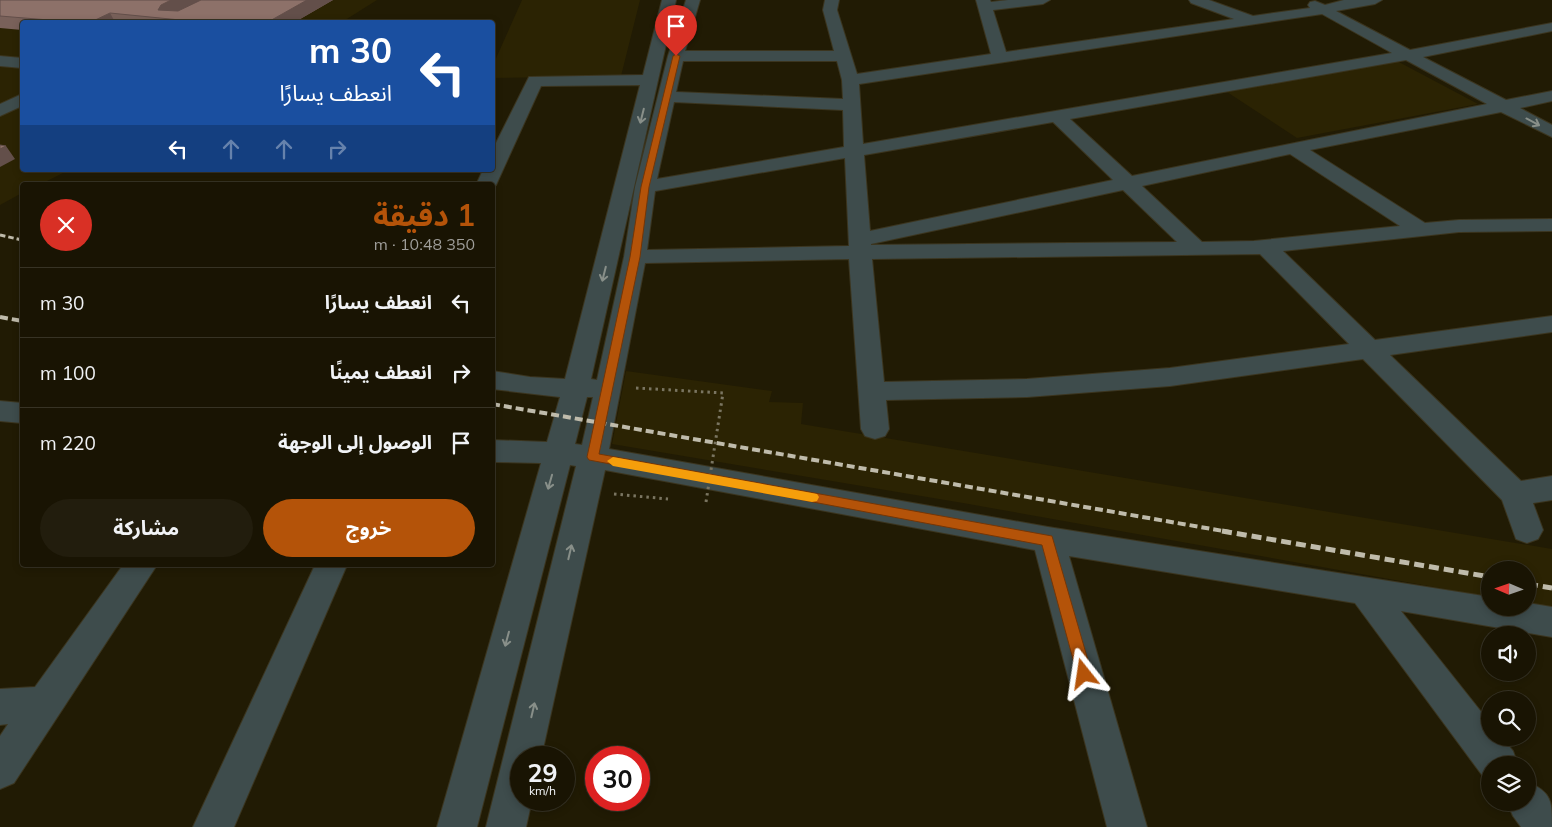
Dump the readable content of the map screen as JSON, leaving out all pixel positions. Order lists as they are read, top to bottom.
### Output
{
  "north": "left",
  "page": {
    "turn": ["30 m", "انعطف يسارًا"],
    "heading": ["1 دقيقة", "350 m · 10:48"],
    "list": [
      {
        "name": "انعطف يسارًا",
        "value": "30 m"
      },
      {
        "name": "انعطف يمينًا",
        "value": "100 m"
      },
      {
        "name": "الوصول إلى الوجهة",
        "value": "220 m"
      }
    ],
    "buttons": ["خروج", "مشاركة"],
    "speed": "29 km/h",
    "limit": "30"
  }
}
